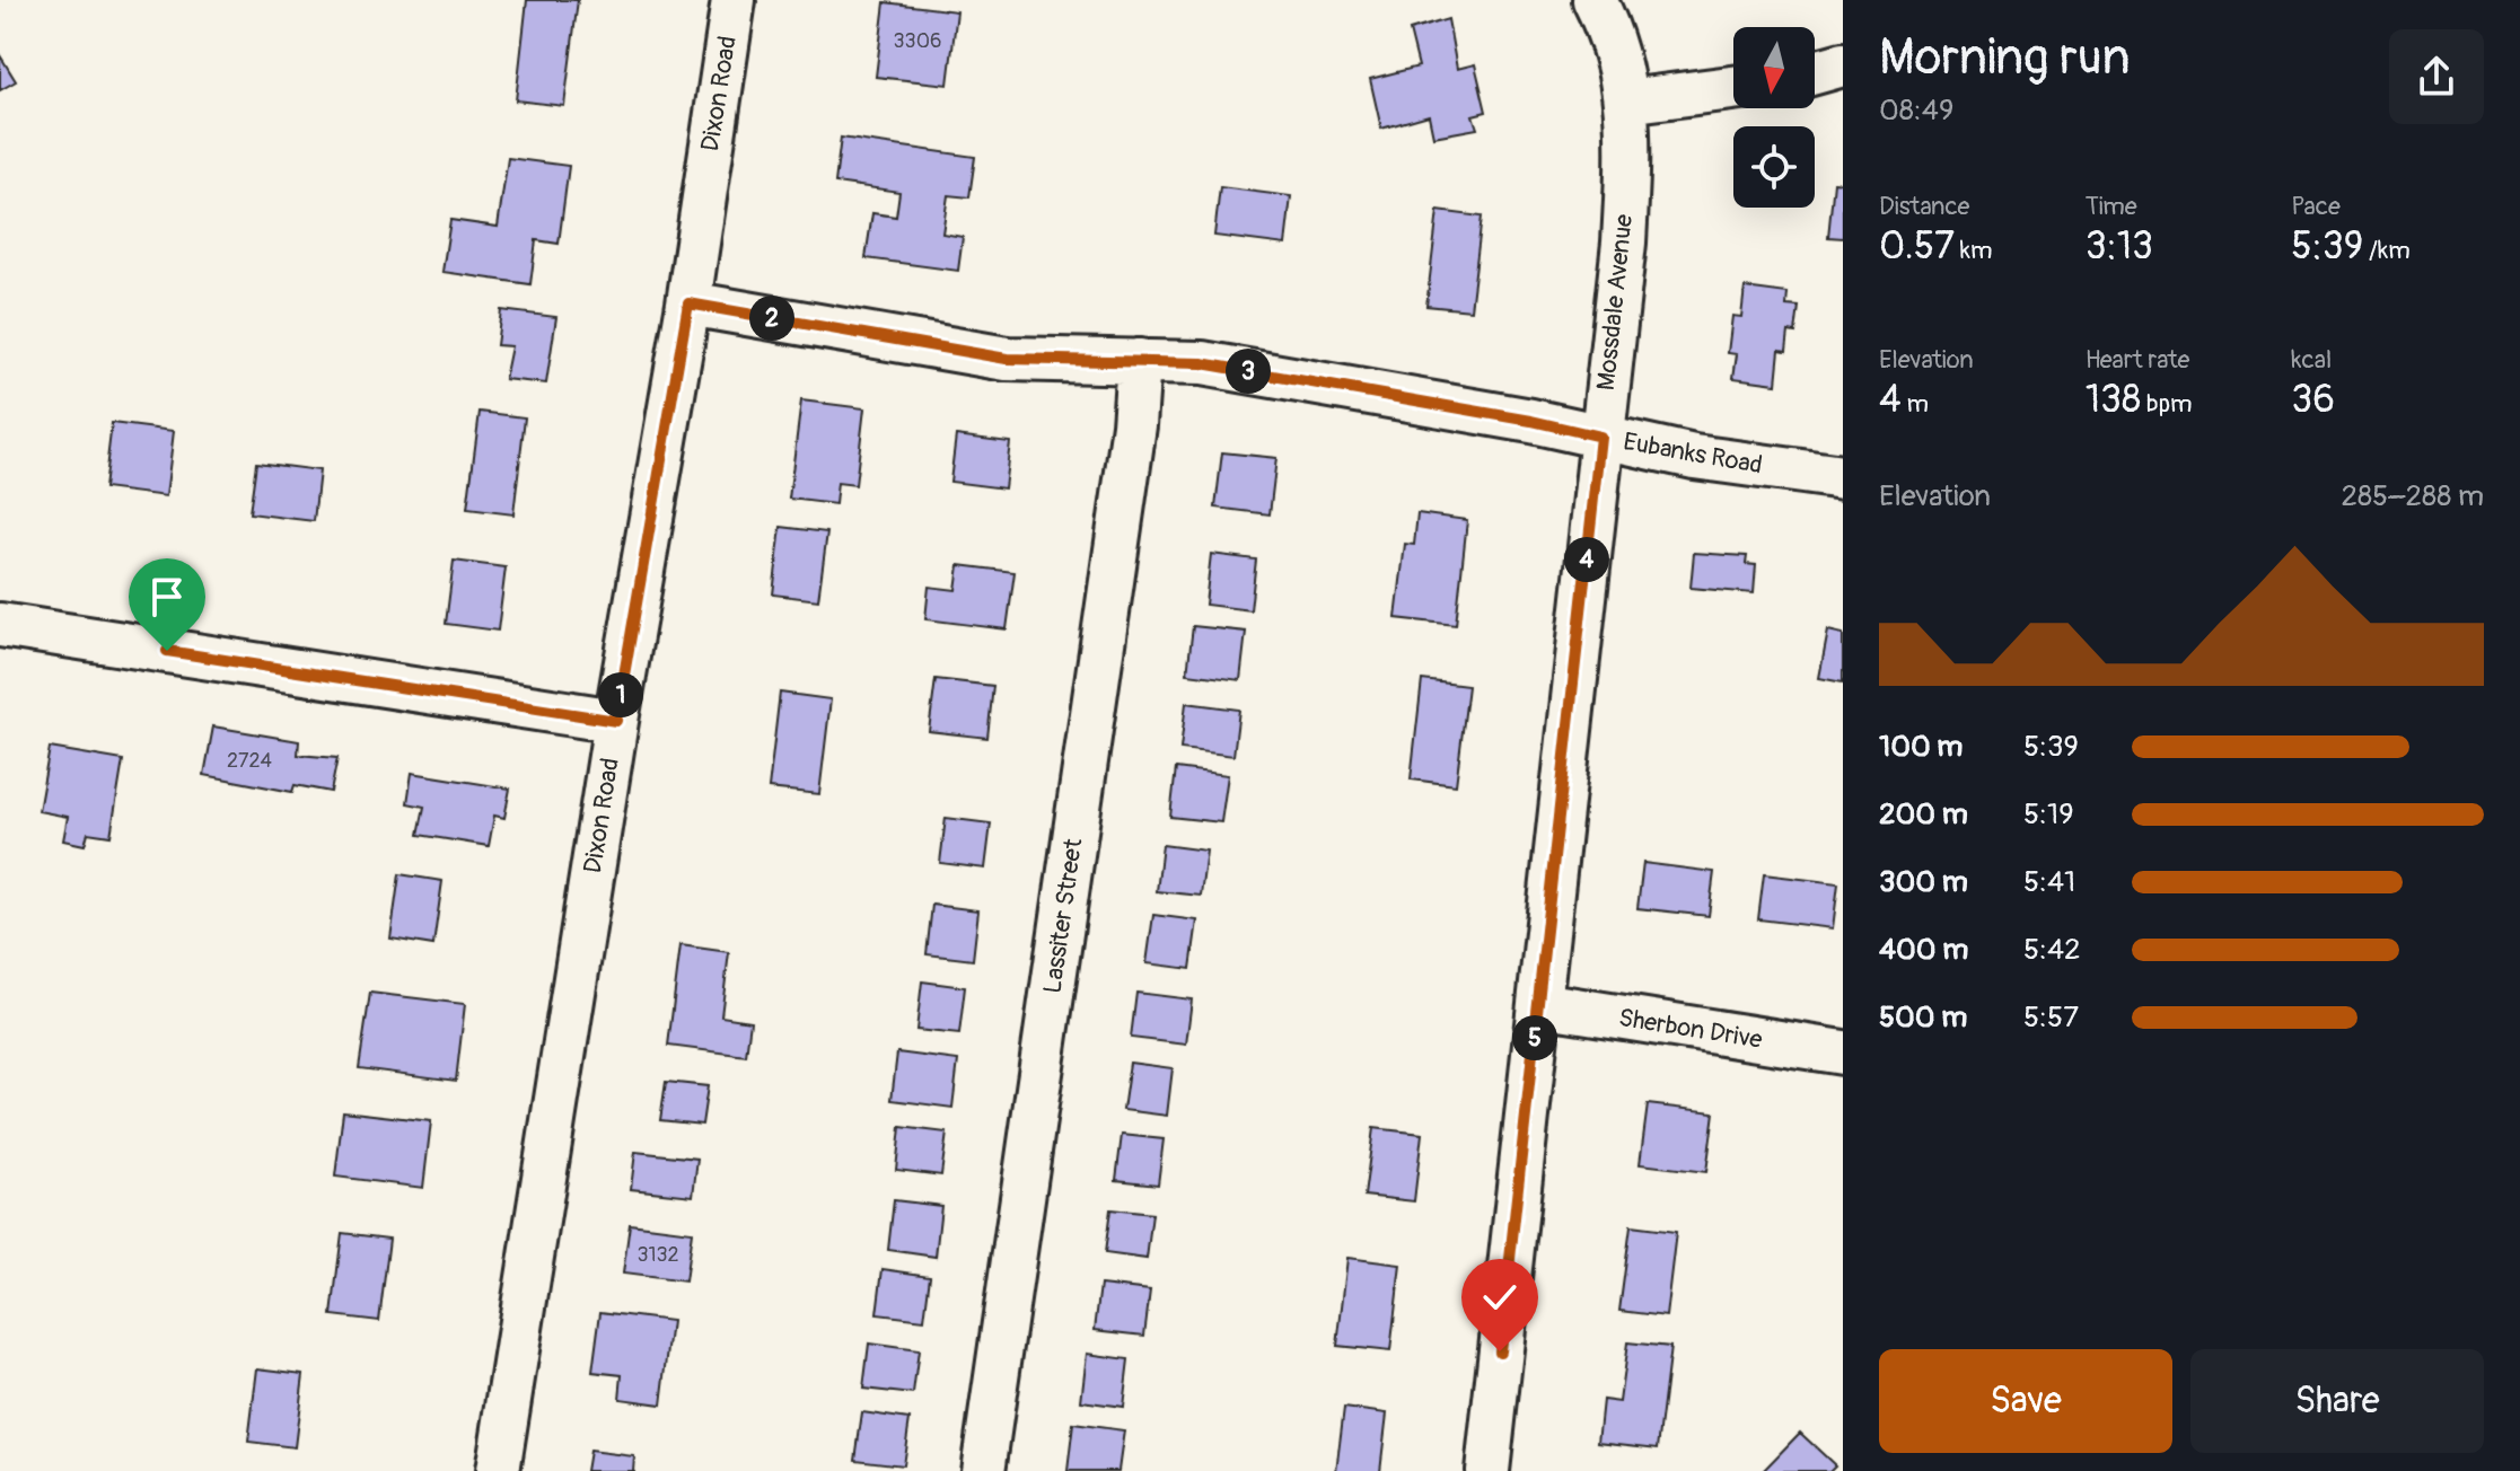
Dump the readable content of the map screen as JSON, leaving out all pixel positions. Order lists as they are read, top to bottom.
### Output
{
  "streets": {
    "street": [
      "Dixon Road",
      "Mossdale Avenue",
      "Eubanks Road",
      "Lassiter Street",
      "Sherbon Drive"
    ]
  },
  "crossings": [
    ["Dixon Road", "Eubanks Road"],
    ["Mossdale Avenue", "Eubanks Road"],
    ["Mossdale Avenue", "Sherbon Drive"],
    ["Eubanks Road", "Lassiter Street"]
  ],
  "house_numbers": ["3306", "2724", "3132"],
  "north": "bottom",
  "page": {
    "heading": ["Morning run", "08:49"],
    "stats": [
      ["Distance", "0.57 km"],
      ["Time", "3:13"],
      ["Pace", "5:39 /km"],
      ["Elevation", "4 m"],
      ["Heart rate", "138 bpm"],
      ["kcal", "36"]
    ],
    "pins": [
      "2",
      "3",
      "4",
      "1",
      "5"
    ],
    "chart": ["Elevation", "285–288 m"],
    "list": [
      {
        "name": "100 m",
        "note": "5:39"
      },
      {
        "name": "200 m",
        "note": "5:19"
      },
      {
        "name": "300 m",
        "note": "5:41"
      },
      {
        "name": "400 m",
        "note": "5:42"
      },
      {
        "name": "500 m",
        "note": "5:57"
      }
    ],
    "buttons": ["Save", "Share"]
  }
}
